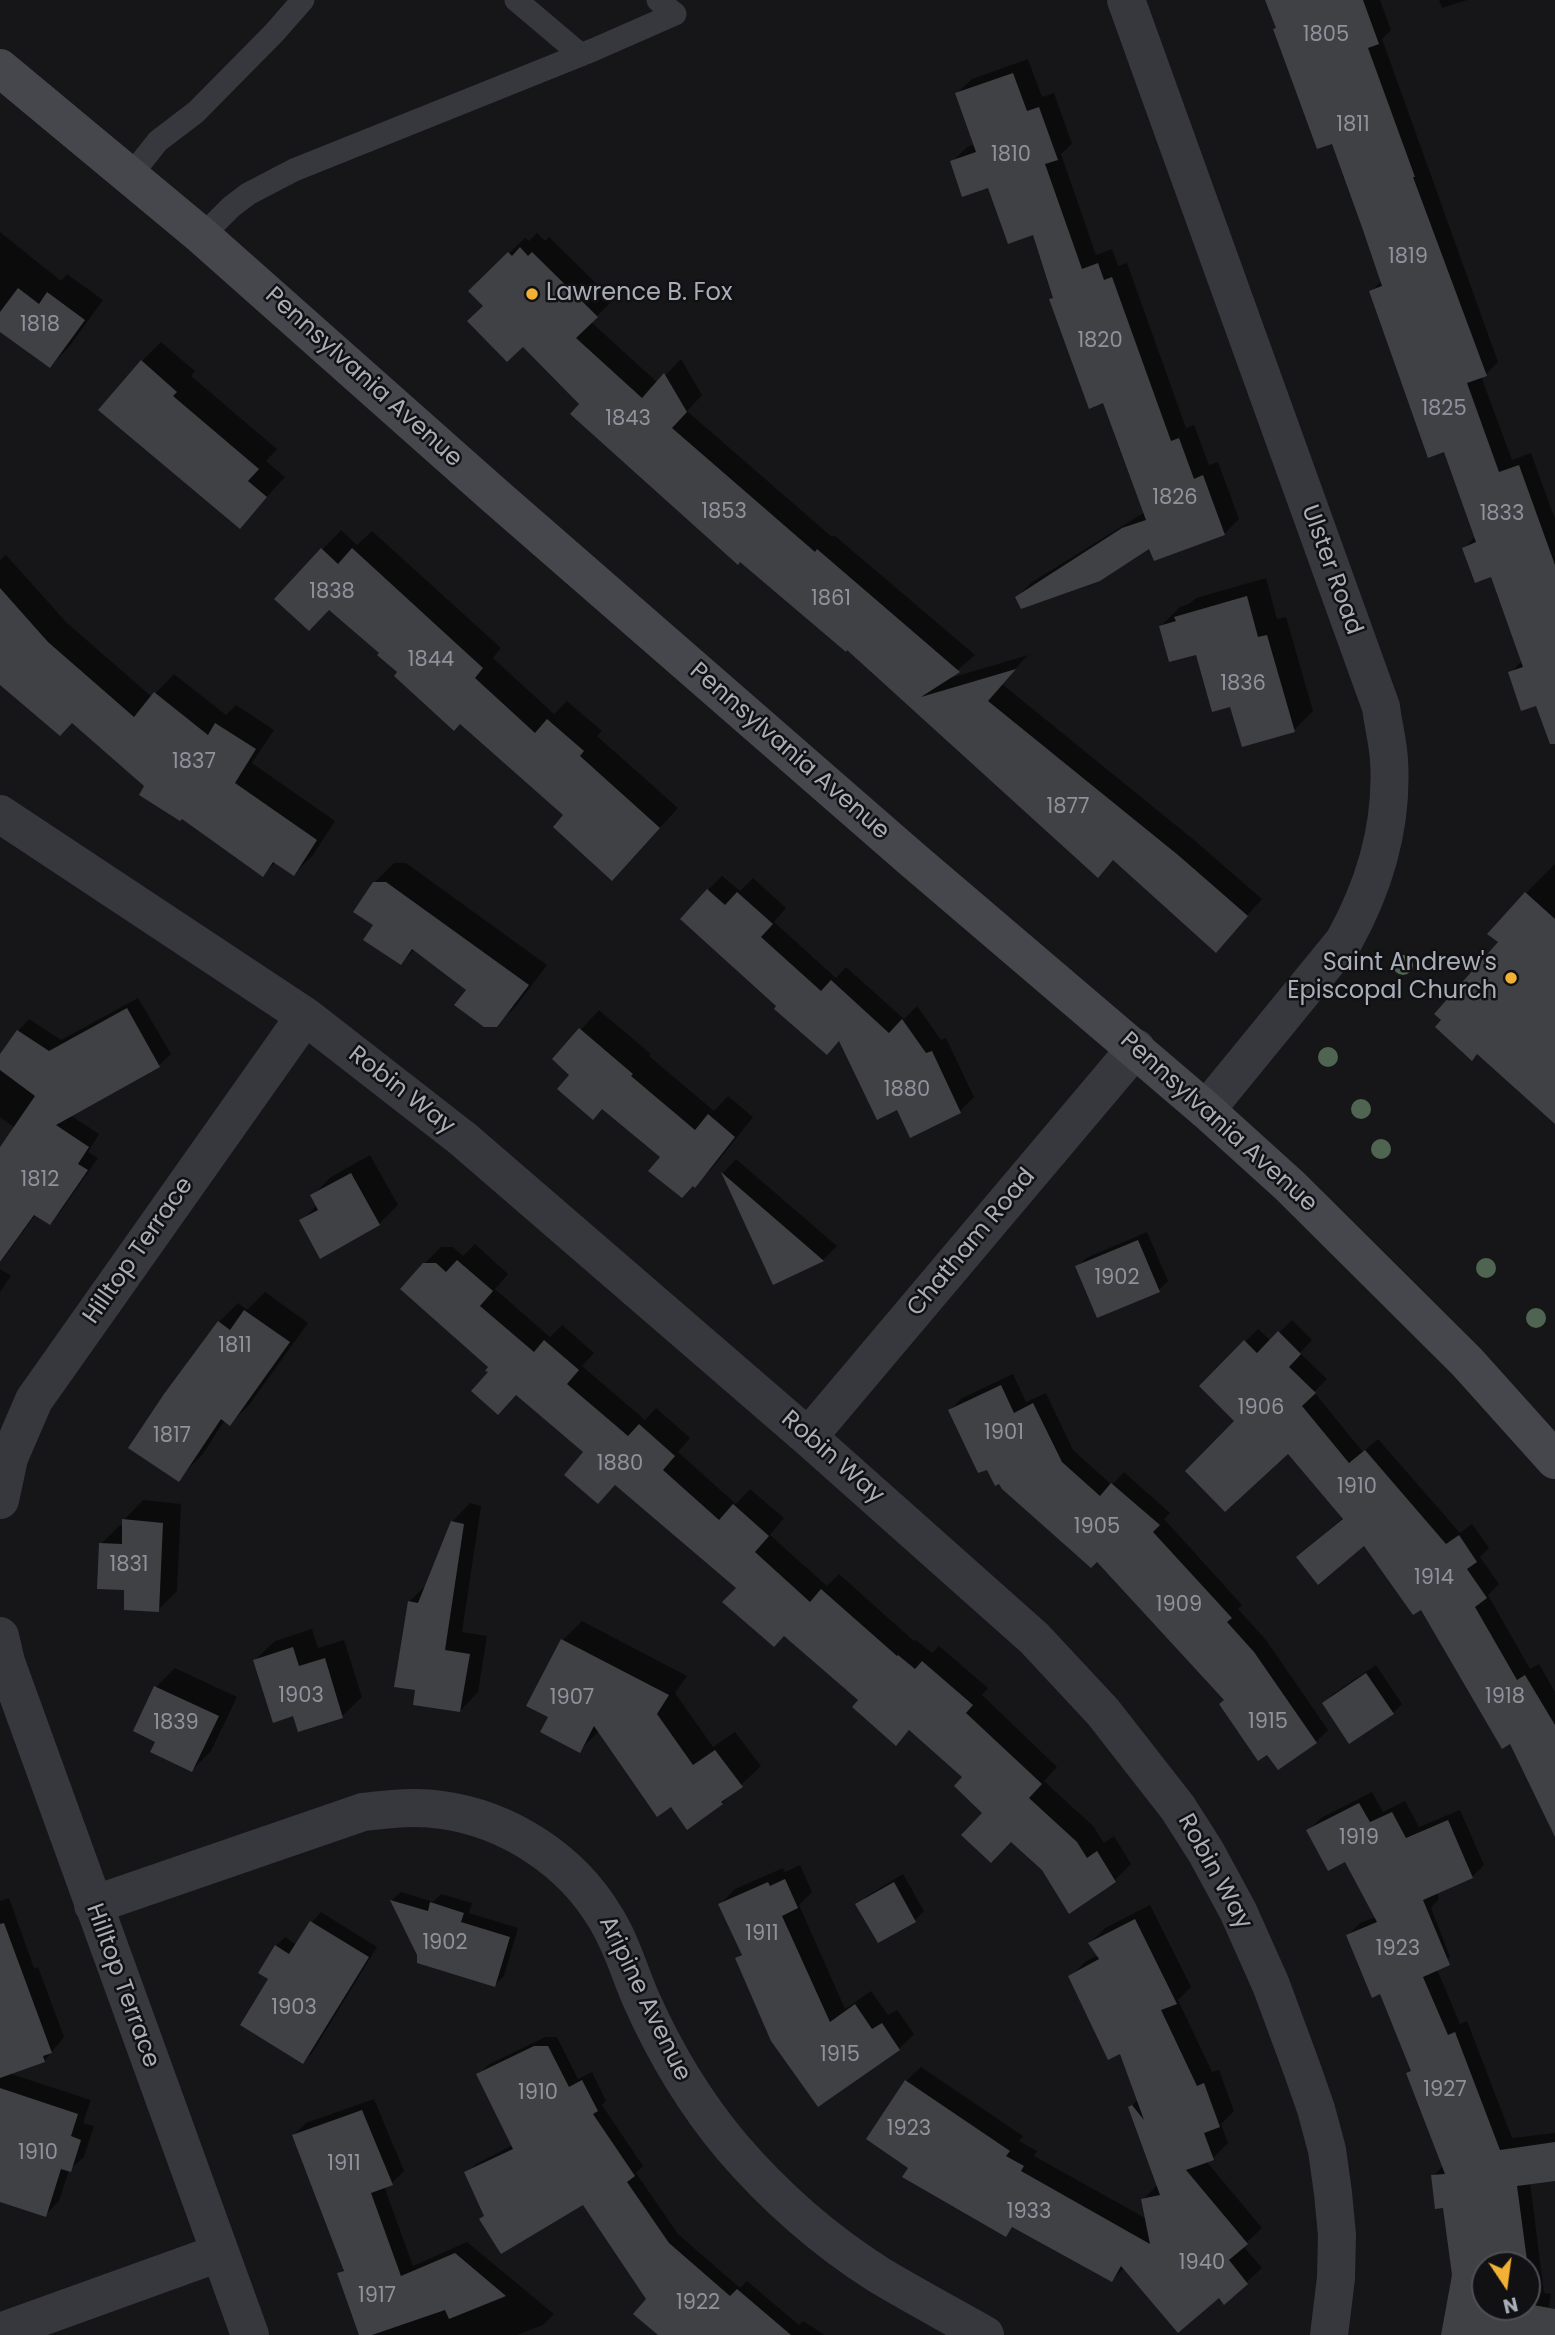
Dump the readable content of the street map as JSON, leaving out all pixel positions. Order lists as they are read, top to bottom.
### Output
{
  "streets": {
    "street": [
      "Pennsylvania Avenue",
      "Ulster Road",
      "Robin Way",
      "Chatham Road",
      "Hilltop Terrace",
      "Aripine Avenue"
    ]
  },
  "crossings": [
    ["Pennsylvania Avenue", "Ulster Road"],
    ["Pennsylvania Avenue", "Chatham Road"],
    ["Robin Way", "Chatham Road"],
    ["Robin Way", "Hilltop Terrace"],
    ["Hilltop Terrace", "Aripine Avenue"]
  ],
  "places": ["Lawrence B. Fox", "Saint Andrew's Episcopal Church"],
  "house_numbers": [
    "1805",
    "1811",
    "1810",
    "1819",
    "1818",
    "1820",
    "1825",
    "1843",
    "1826",
    "1853",
    "1833",
    "1838",
    "1861",
    "1844",
    "1836",
    "1837",
    "1877",
    "1880",
    "1812",
    "1902",
    "1811",
    "1906",
    "1901",
    "1817",
    "1880",
    "1910",
    "1905",
    "1831",
    "1914",
    "1909",
    "1903",
    "1918",
    "1907",
    "1915",
    "1839",
    "1919",
    "1911",
    "1902",
    "1923",
    "1903",
    "1915",
    "1927",
    "1910",
    "1923",
    "1910",
    "1911",
    "1933",
    "1940",
    "1917",
    "1922"
  ],
  "north": "bottom"
}
